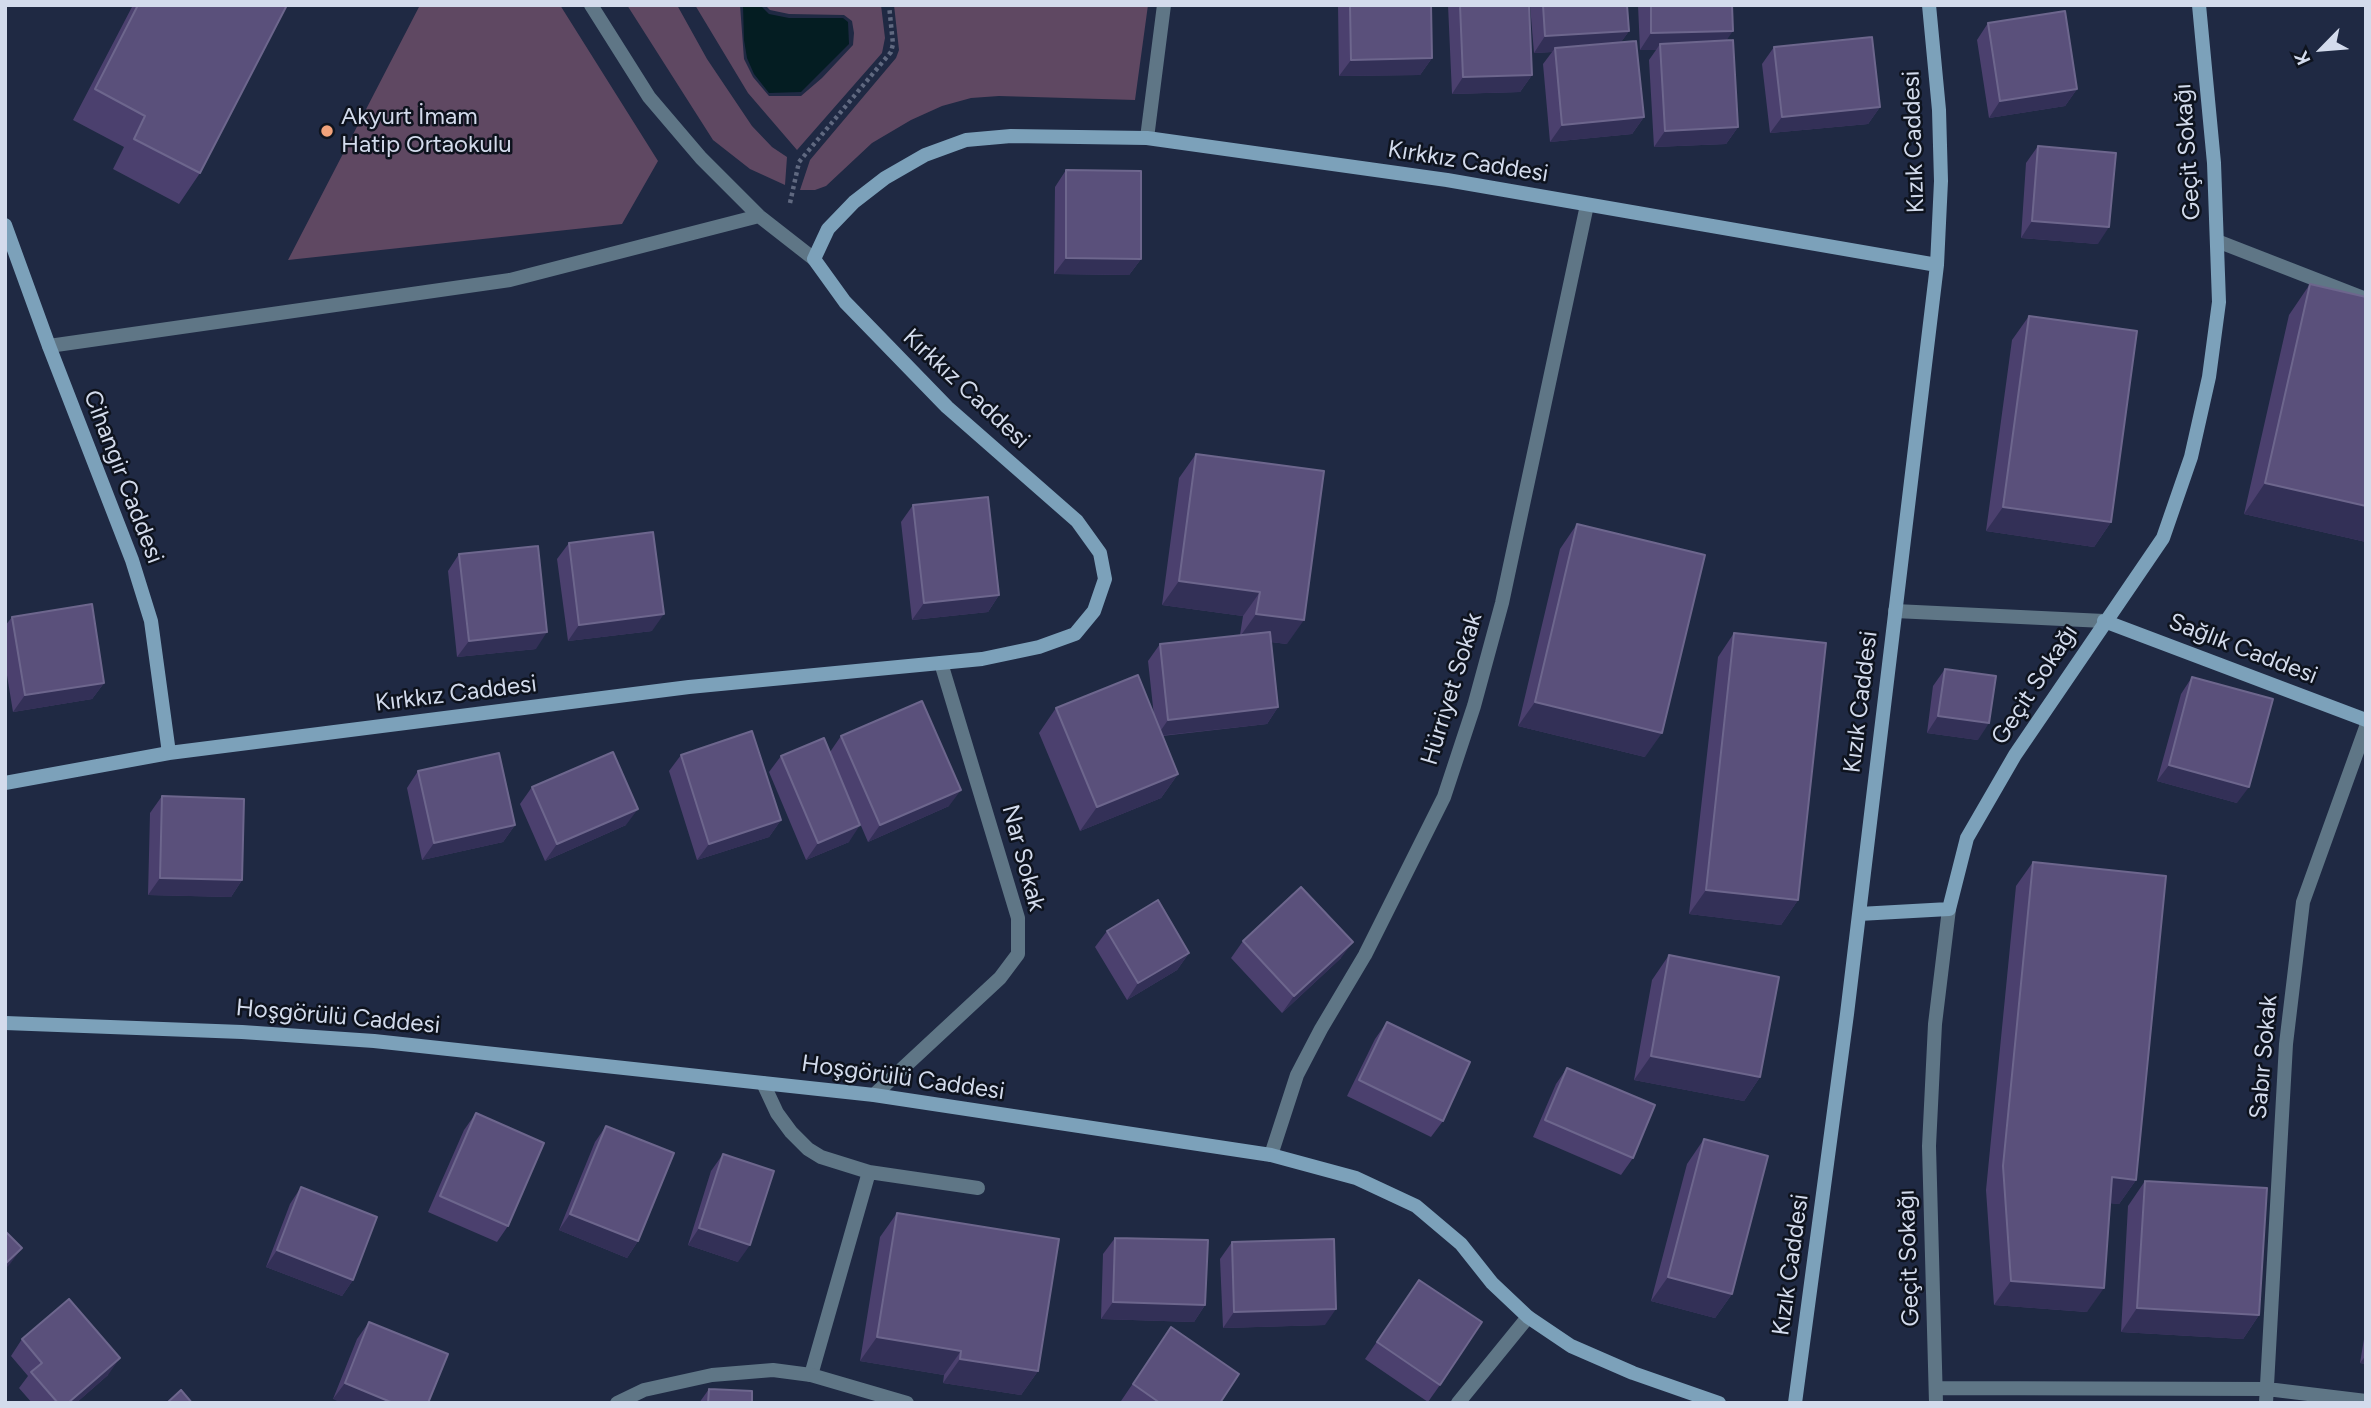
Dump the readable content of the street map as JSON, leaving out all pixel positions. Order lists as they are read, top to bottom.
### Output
{
  "streets": {
    "street": [
      "Kızık Caddesi",
      "Geçit Sokağı",
      "Kırkkız Caddesi",
      "Cihangir Caddesi",
      "Sağlık Caddesi",
      "Hürriyet Sokak",
      "Nar Sokak",
      "Hoşgörülü Caddesi",
      "Sabır Sokak"
    ]
  },
  "crossings": [
    ["Kızık Caddesi", "Kırkkız Caddesi"],
    ["Geçit Sokağı", "Sağlık Caddesi"],
    ["Kırkkız Caddesi", "Cihangir Caddesi"],
    ["Kırkkız Caddesi", "Hürriyet Sokak"],
    ["Kırkkız Caddesi", "Nar Sokak"],
    ["Hürriyet Sokak", "Hoşgörülü Caddesi"],
    ["Nar Sokak", "Hoşgörülü Caddesi"]
  ],
  "places": ["Akyurt İmam Hatip Ortaokulu"],
  "north": "bottom left"
}
